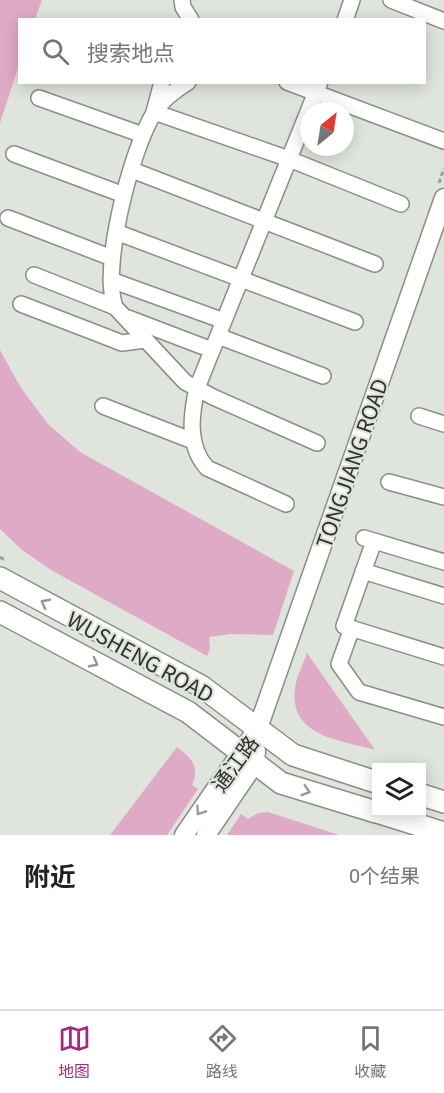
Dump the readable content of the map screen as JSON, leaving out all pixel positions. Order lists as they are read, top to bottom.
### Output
{
  "streets": {
    "main road": ["WUSHENG ROAD"],
    "street": ["TONGJIANG ROAD", "通江路"]
  },
  "crossings": [
    ["TONGJIANG ROAD", "WUSHENG ROAD"],
    ["TONGJIANG ROAD", "通江路"],
    ["WUSHENG ROAD", "通江路"]
  ],
  "north": "top right",
  "page": {
    "search": "搜索地点",
    "heading": ["附近", "0个结果"],
    "nav": ["地图", "路线", "收藏"]
  }
}
